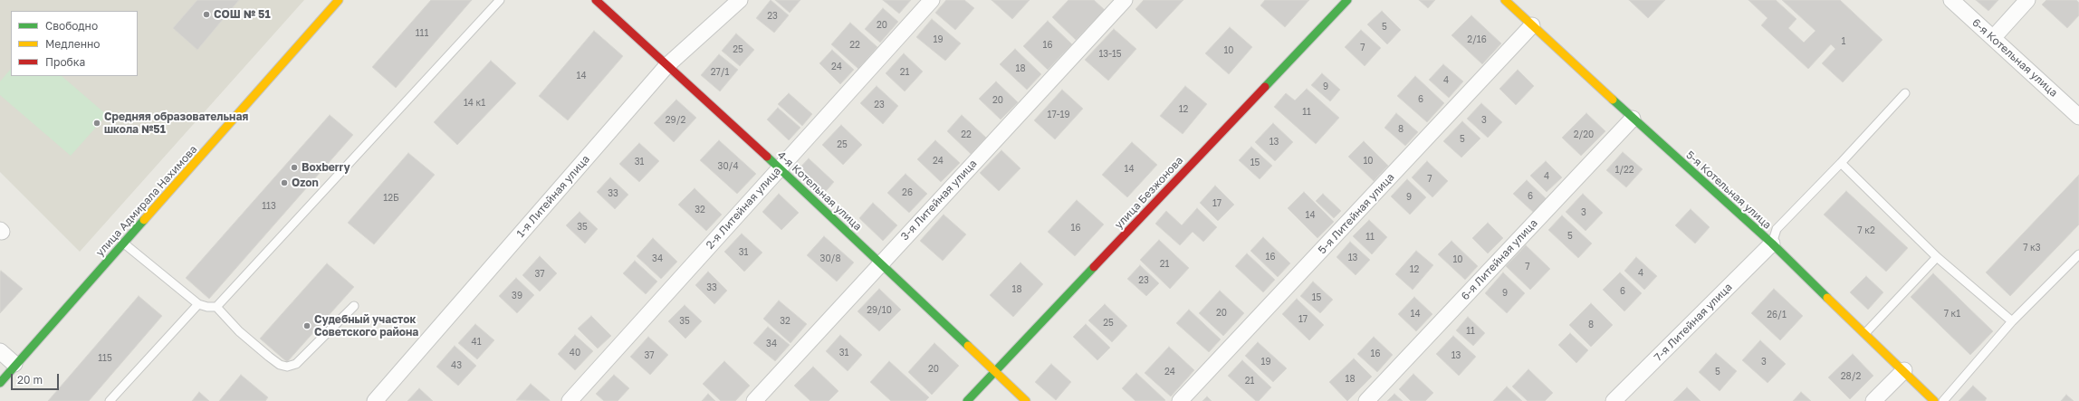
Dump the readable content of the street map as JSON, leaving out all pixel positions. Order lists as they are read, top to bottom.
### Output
{
  "streets": {
    "street": [
      "6-я Котельная улица",
      "5-я Котельная улица",
      "4-я Котельная улица",
      "улица Безжонова",
      "1-я Литейная улица",
      "3-я Литейная улица",
      "улица Адмирала Нахимова",
      "2-я Литейная улица",
      "5-я Литейная улица",
      "6-я Литейная улица",
      "7-я Литейная улица"
    ]
  },
  "crossings": [
    ["5-я Котельная улица", "5-я Литейная улица"],
    ["5-я Котельная улица", "6-я Литейная улица"],
    ["5-я Котельная улица", "7-я Литейная улица"],
    ["4-я Котельная улица", "улица Безжонова"],
    ["4-я Котельная улица", "1-я Литейная улица"],
    ["4-я Котельная улица", "3-я Литейная улица"],
    ["4-я Котельная улица", "2-я Литейная улица"]
  ],
  "places": [
    "СОШ № 51",
    "Средняя образовательная школа №51",
    "Boxberry",
    "Ozon",
    "Судебный участок Советского района"
  ],
  "house_numbers": [
    "23",
    "20",
    "5",
    "111",
    "19",
    "2/16",
    "1",
    "22",
    "16",
    "7",
    "25",
    "10",
    "13-15",
    "24",
    "18",
    "27/1",
    "21",
    "14",
    "4",
    "9",
    "6",
    "20",
    "14 к1",
    "23",
    "12",
    "11",
    "17-19",
    "29/2",
    "3",
    "8",
    "22",
    "2/20",
    "5",
    "13",
    "25",
    "24",
    "10",
    "31",
    "15",
    "30/4",
    "14",
    "1/22",
    "4",
    "7",
    "26",
    "33",
    "6",
    "9",
    "12Б",
    "17",
    "113",
    "32",
    "3",
    "14",
    "35",
    "16",
    "7 к2",
    "5",
    "11",
    "7 к3",
    "31",
    "16",
    "13",
    "34",
    "30/8",
    "10",
    "21",
    "7",
    "12",
    "4",
    "37",
    "23",
    "33",
    "18",
    "6",
    "9",
    "39",
    "15",
    "29/10",
    "20",
    "14",
    "7 к1",
    "26/1",
    "17",
    "35",
    "32",
    "25",
    "8",
    "11",
    "41",
    "34",
    "40",
    "31",
    "16",
    "37",
    "13",
    "115",
    "19",
    "3",
    "43",
    "20",
    "24",
    "5",
    "28/2",
    "18",
    "21"
  ],
  "legend": ["Свободно", "Медленно", "Пробка"],
  "scale_bar": "20 m"
}
